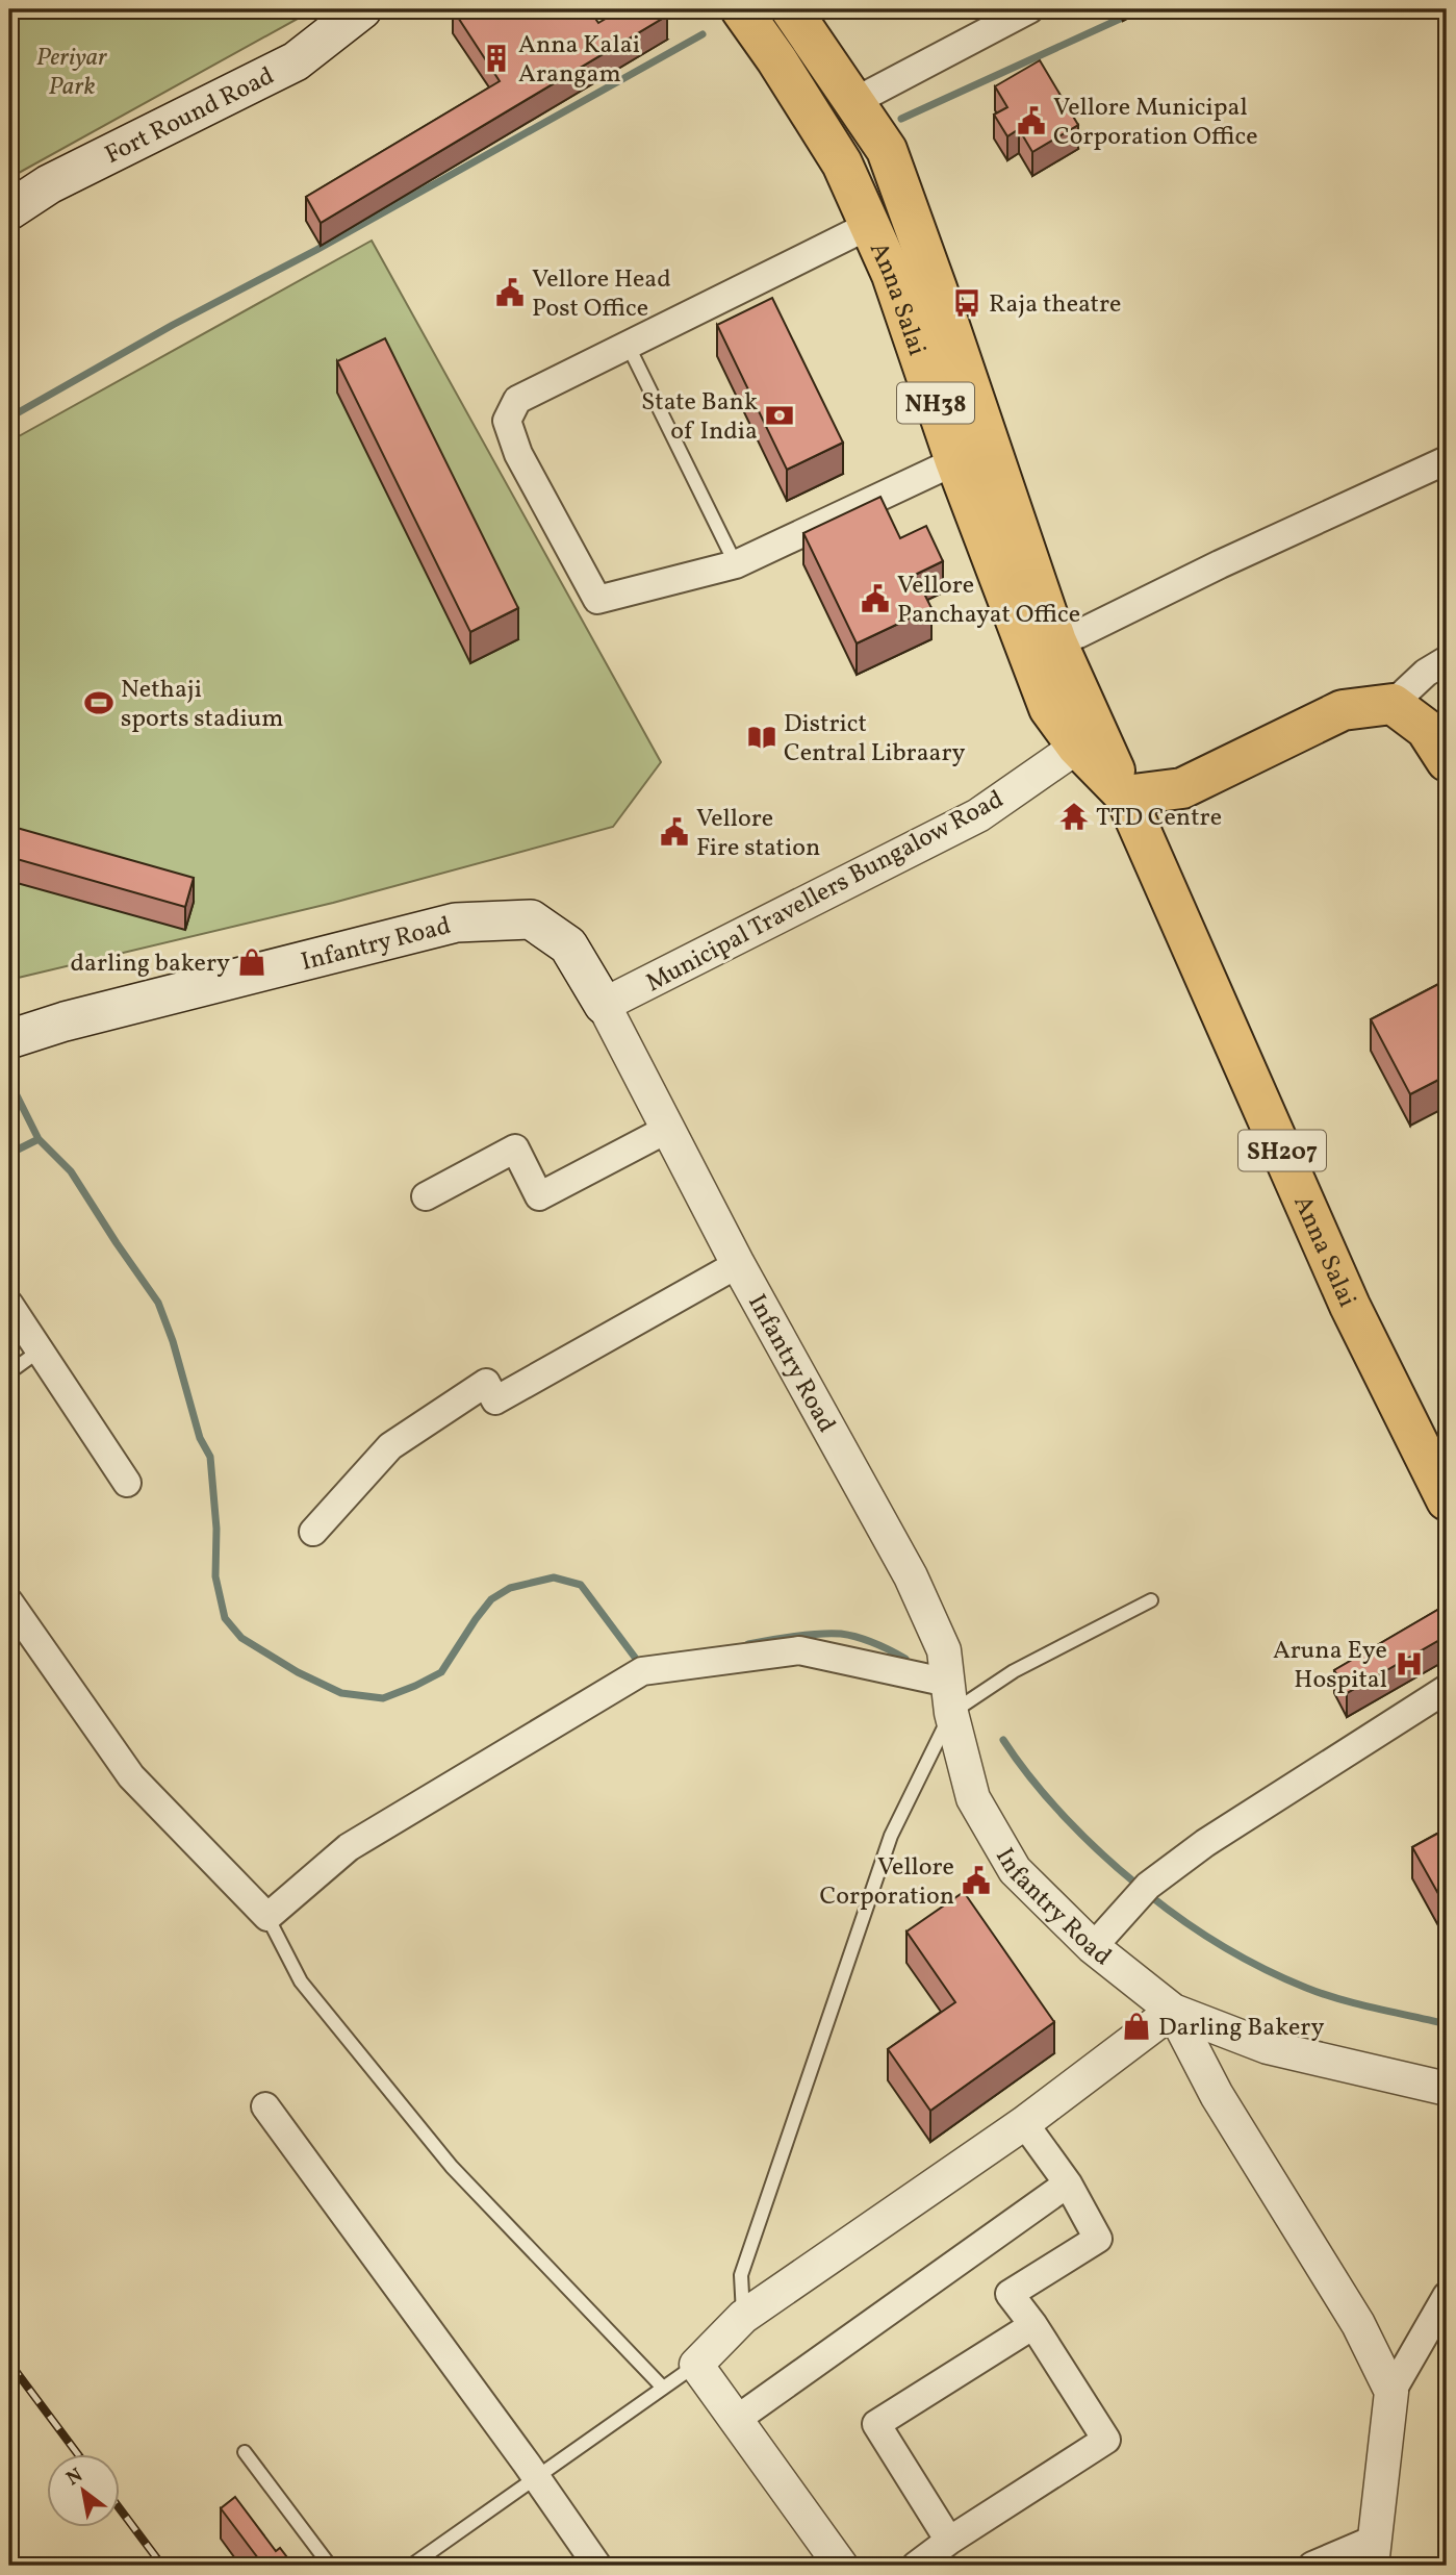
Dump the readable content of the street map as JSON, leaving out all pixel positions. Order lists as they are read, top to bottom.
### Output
{
  "streets": {
    "main road": [
      "Fort Round Road",
      "Anna Salai",
      "NH38",
      "Infantry Road",
      "SH207"
    ],
    "street": ["Municipal Travellers Bungalow Road"]
  },
  "crossings": [
    ["Anna Salai", "Municipal Travellers Bungalow Road"],
    ["Municipal Travellers Bungalow Road", "Infantry Road"]
  ],
  "parks": ["Periyar Park"],
  "places": {
    "building": ["Anna Kalai Arangam"],
    "public building": [
      "Vellore Municipal Corporation Office",
      "Vellore Head Post Office",
      "Vellore Panchayat Office",
      "Vellore Fire station",
      "Vellore Corporation"
    ],
    "bus stop": ["Raja theatre"],
    "bank": ["State Bank of India"],
    "sports": ["Nethaji sports stadium"],
    "library": ["District Central Libraary"],
    "temple": ["TTD Centre"],
    "shop": ["darling bakery", "Darling Bakery"],
    "hospital": ["Aruna Eye Hospital"]
  },
  "north": "top left"
}
